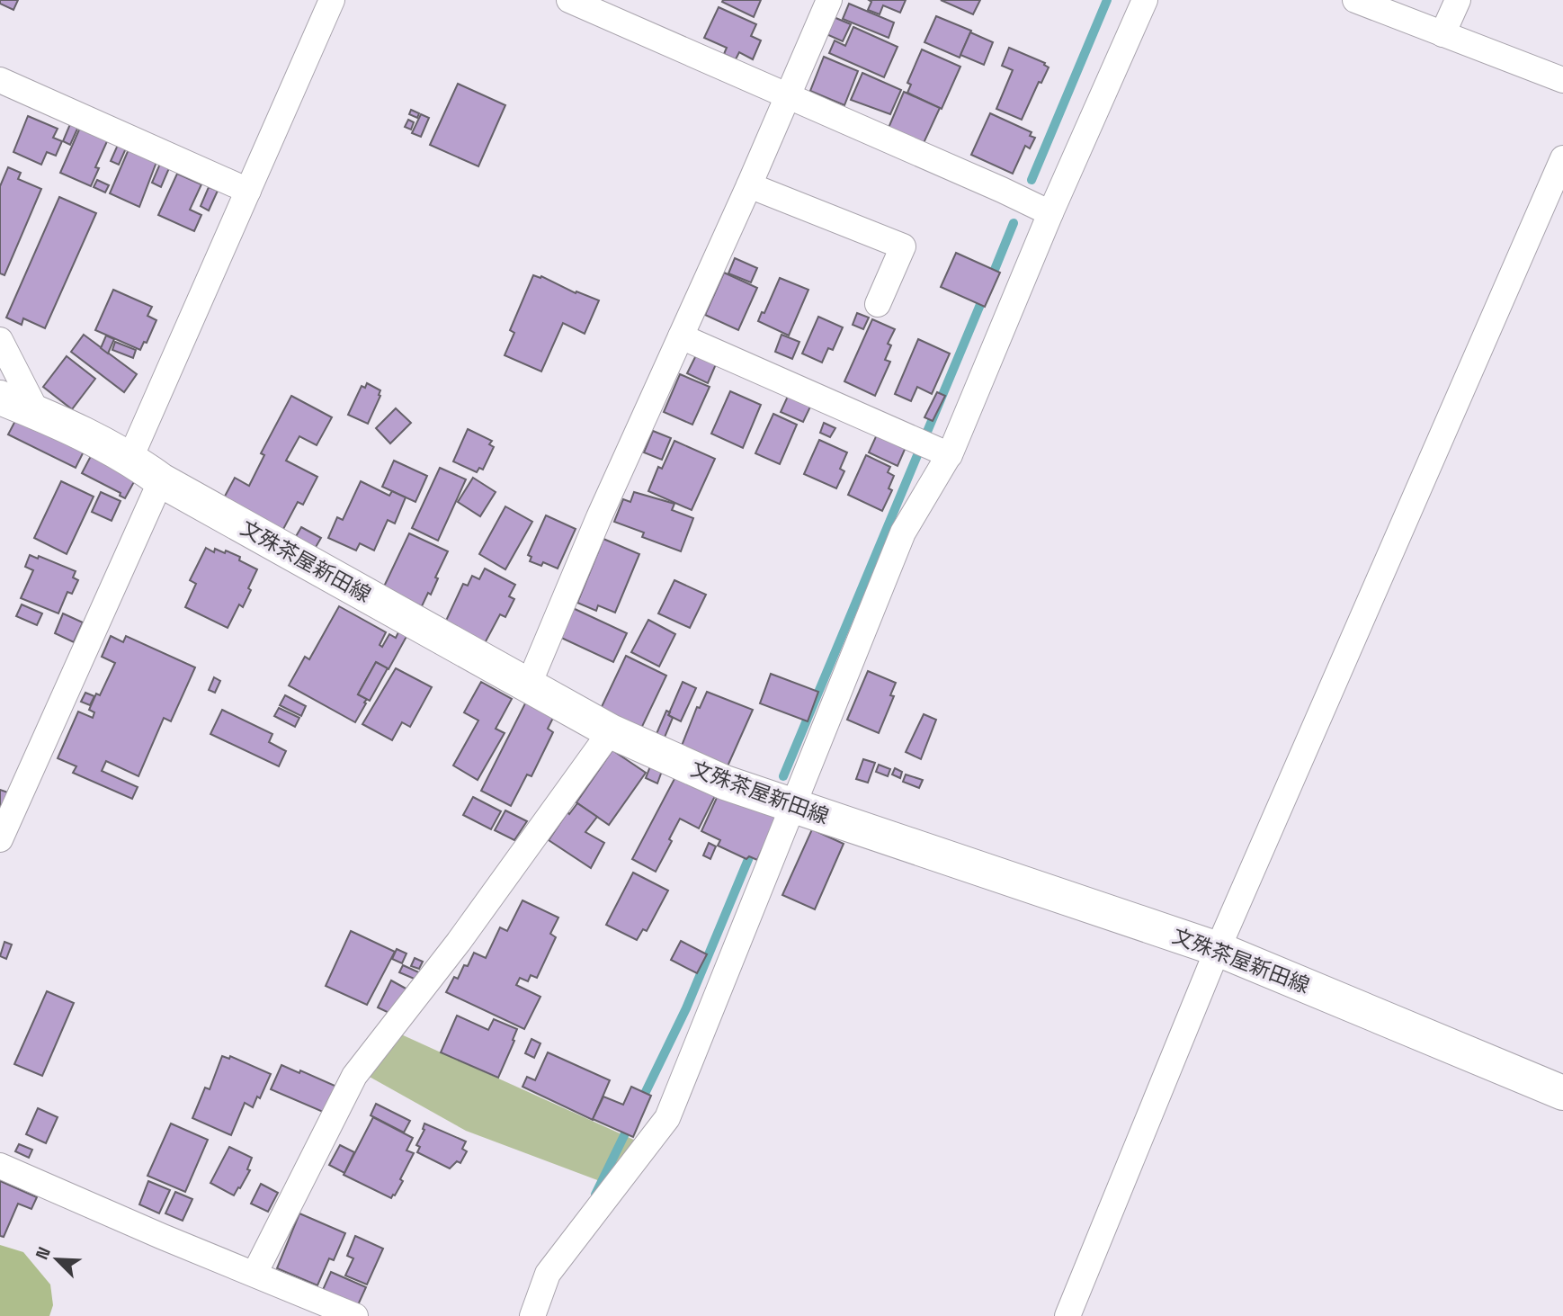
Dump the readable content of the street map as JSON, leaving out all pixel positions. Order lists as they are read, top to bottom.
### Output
{
  "streets": {
    "main road": ["文殊茶屋新田線"]
  },
  "north": "top left"
}
